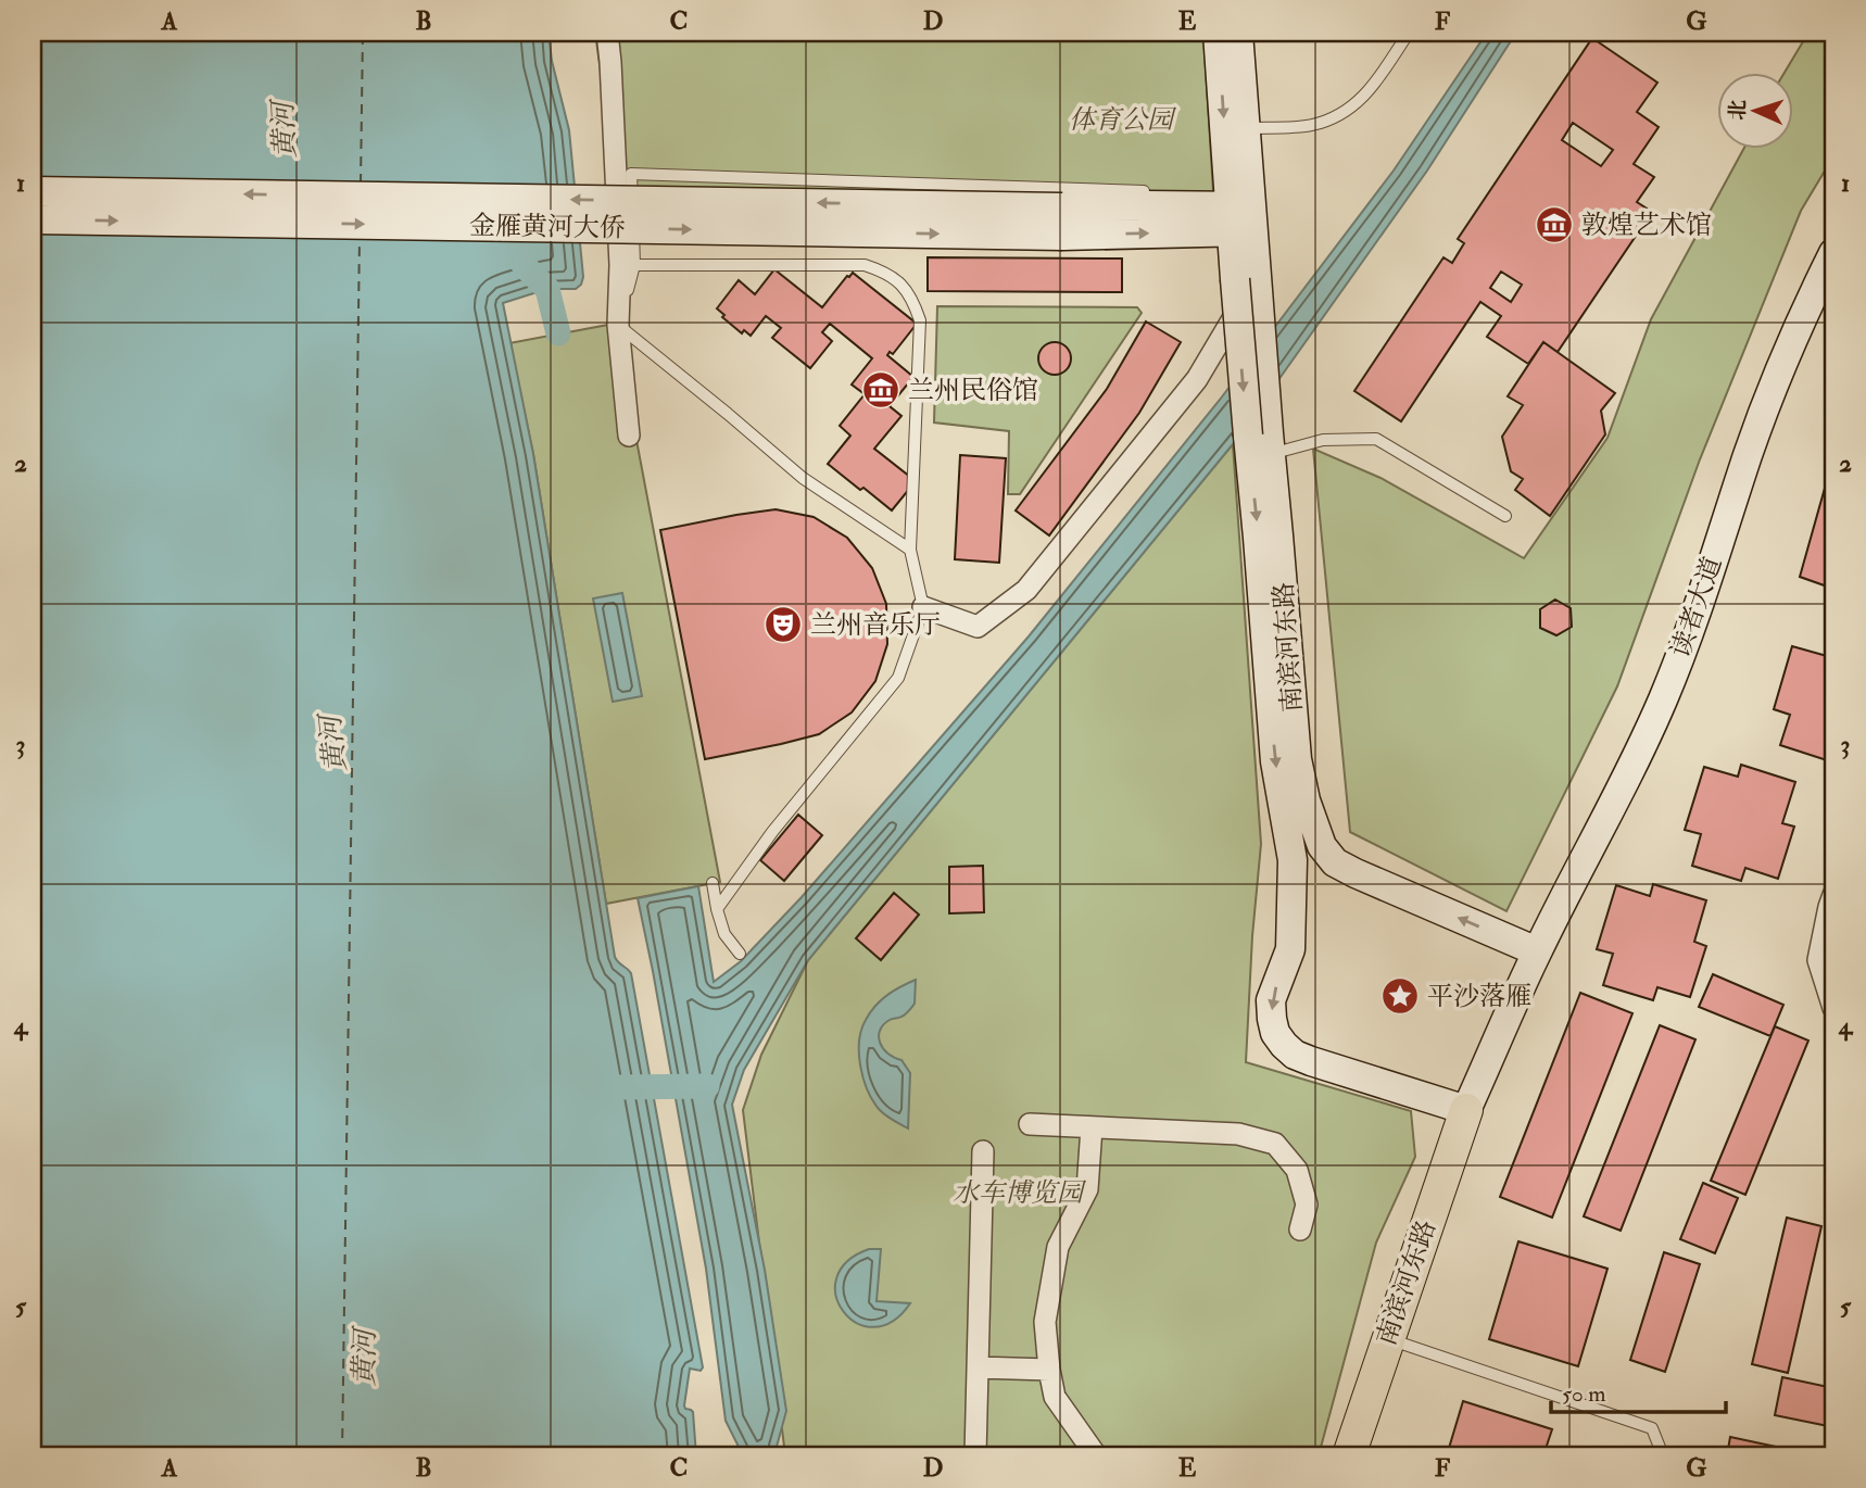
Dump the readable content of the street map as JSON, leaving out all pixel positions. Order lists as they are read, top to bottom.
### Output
{
  "streets": {
    "main road": ["金雁黄河大侨", "读者大道", "南滨河东路"]
  },
  "crossings": [
    ["读者大道", "南滨河东路"]
  ],
  "water": ["黄河"],
  "parks": ["体育公园", "水车博览园"],
  "places": {
    "museum": ["敦煌艺术馆", "兰州民俗馆"],
    "theatre": ["兰州音乐厅"],
    "place": ["平沙落雁"]
  },
  "scale_bar": "50 m",
  "north": "left",
  "grid": {
    "columns": [
      "A",
      "B",
      "C",
      "D",
      "E",
      "F",
      "G"
    ],
    "rows": [
      "1",
      "2",
      "3",
      "4",
      "5"
    ]
  }
}
